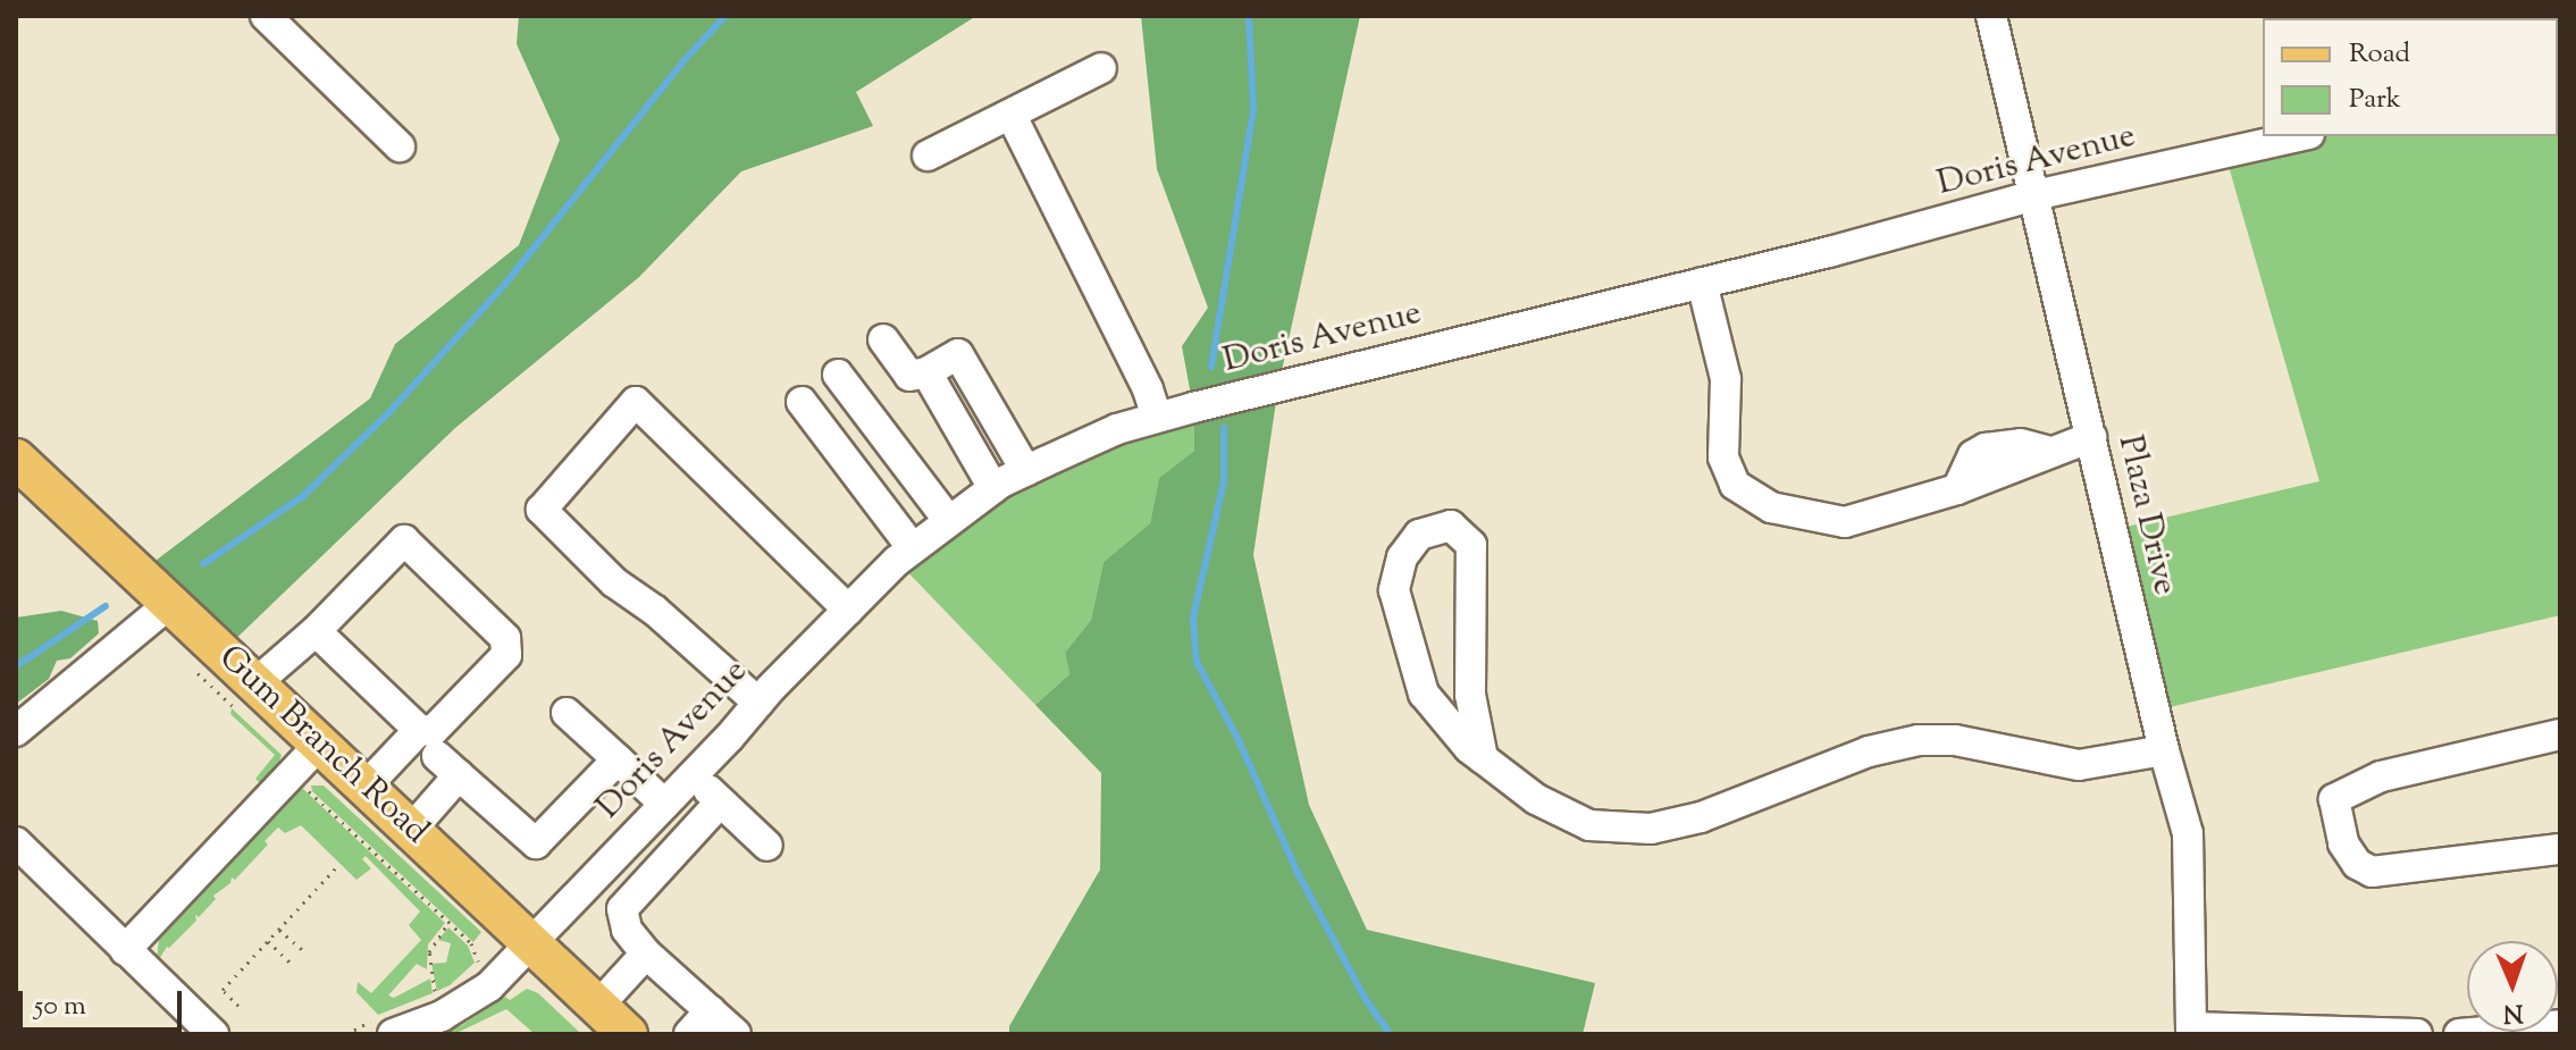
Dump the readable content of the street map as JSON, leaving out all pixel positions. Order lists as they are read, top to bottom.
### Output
{
  "streets": {
    "main road": ["Gum Branch Road"],
    "street": ["Doris Avenue", "Plaza Drive"]
  },
  "crossings": [
    ["Doris Avenue", "Plaza Drive"],
    ["Doris Avenue", "Gum Branch Road"]
  ],
  "legend": ["Road", "Park"],
  "scale_bar": "50 m",
  "north": "bottom"
}
